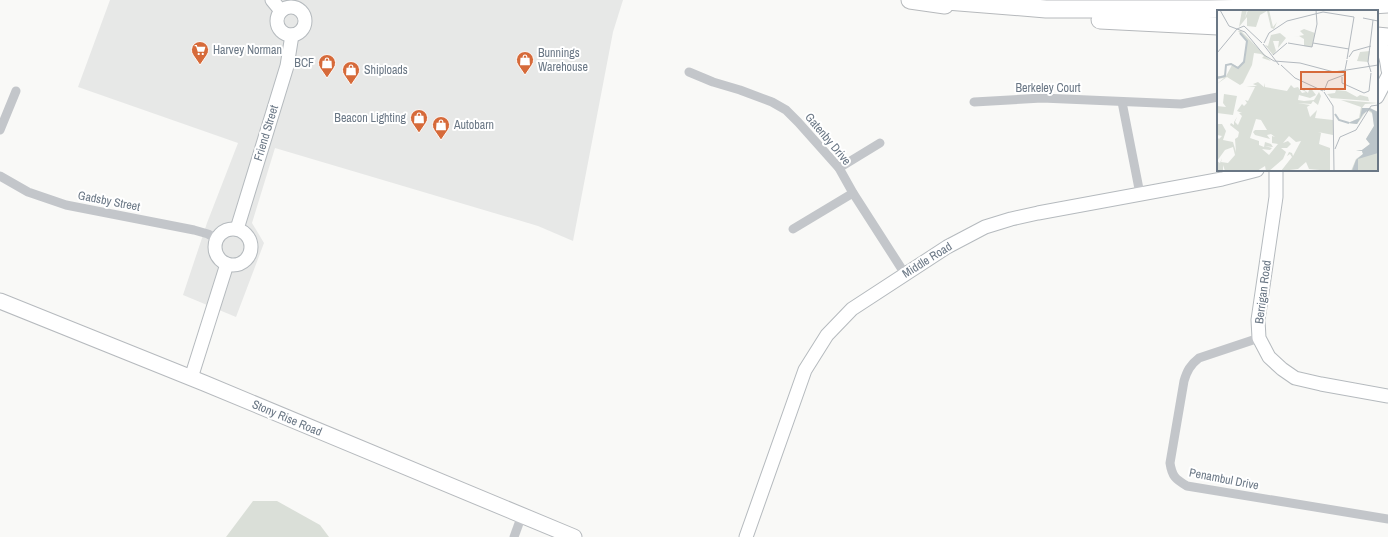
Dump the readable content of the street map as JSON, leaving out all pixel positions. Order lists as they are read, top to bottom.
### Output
{
  "streets": {
    "main road": ["Stony Rise Road"],
    "street": [
      "Berkeley Court",
      "Friend Street",
      "Gatenby Drive",
      "Gadsby Street",
      "Middle Road",
      "Berrigan Road",
      "Penambul Drive"
    ]
  },
  "crossings": [
    ["Friend Street", "Gadsby Street"],
    ["Gatenby Drive", "Middle Road"],
    ["Berrigan Road", "Penambul Drive"]
  ],
  "places": {
    "supermarket": ["Harvey Norman"],
    "shop": [
      "Bunnings Warehouse",
      "BCF",
      "Shiploads",
      "Beacon Lighting",
      "Autobarn"
    ]
  }
}
